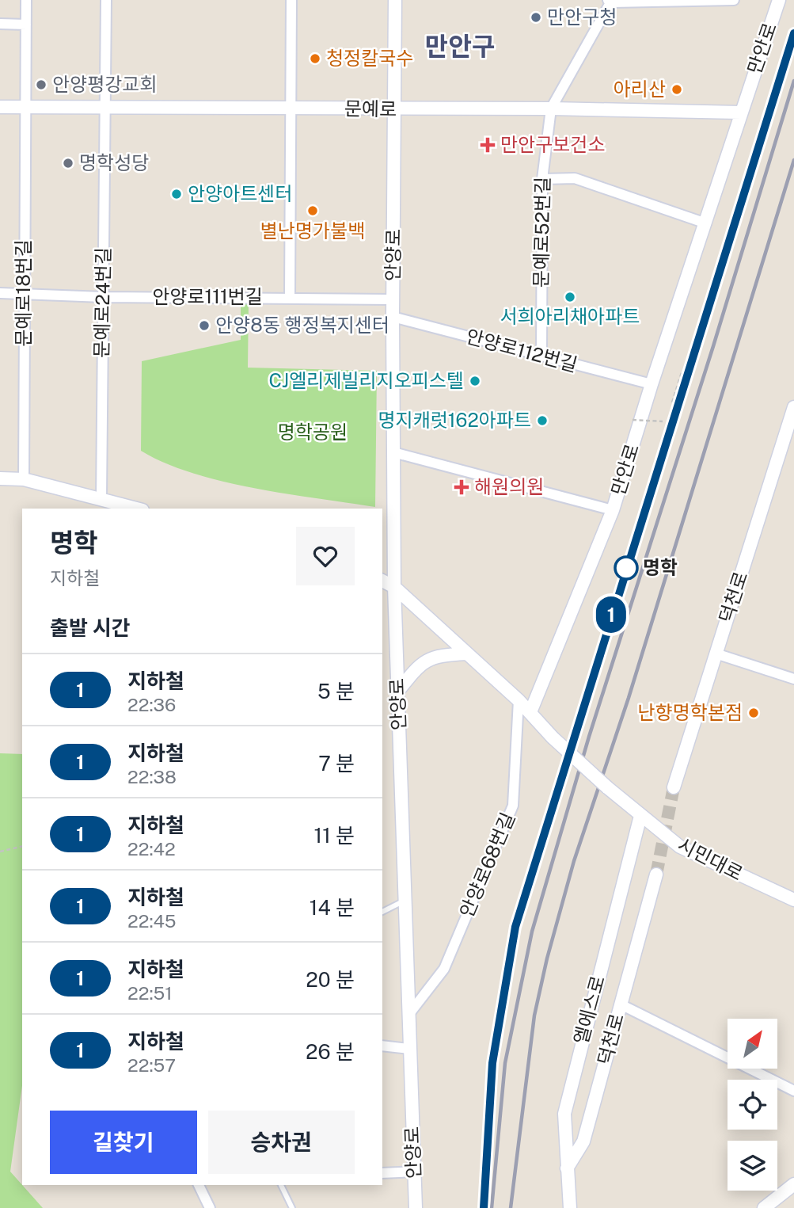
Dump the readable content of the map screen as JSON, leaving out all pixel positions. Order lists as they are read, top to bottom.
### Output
{
  "streets": {
    "street": [
      "만안로",
      "문예로",
      "문예로52번길",
      "안양로",
      "문예로18번길",
      "안양로111번길",
      "문예로24번길",
      "안양로112번길",
      "덕천로",
      "시민대로",
      "안양로68번길",
      "엘에스로"
    ]
  },
  "crossings": [
    ["만안로", "문예로"],
    ["만안로", "안양로112번길"],
    ["만안로", "시민대로"],
    ["문예로", "문예로52번길"],
    ["문예로", "안양로"],
    ["문예로", "문예로18번길"],
    ["문예로", "문예로24번길"],
    ["문예로52번길", "안양로112번길"],
    ["안양로", "안양로111번길"],
    ["안양로", "안양로112번길"],
    ["안양로", "안양로68번길"],
    ["문예로18번길", "안양로111번길"],
    ["안양로111번길", "문예로24번길"],
    ["덕천로", "엘에스로"],
    ["시민대로", "엘에스로"]
  ],
  "districts": ["만안구"],
  "parks": ["명학공원"],
  "places": {
    "other": [
      "만안구청",
      "청정칼국수",
      "안양평강교회",
      "아리산",
      "명학성당",
      "안양아트센터",
      "별난명가불백",
      "서희아리채아파트",
      "안양8동 행정복지센터",
      "CJ엘리제빌리지오피스텔",
      "명지캐럿162아파트",
      "명학",
      "난향명학본점"
    ],
    "health": ["만안구보건소", "해원의원"]
  },
  "lines": ["metro line 1"],
  "north": "top right",
  "page": {
    "on_map": "1",
    "heading": [
      ["명학", "지하철"],
      "출발 시간"
    ],
    "list": [
      {
        "mark": "1",
        "name": "지하철",
        "note": "22:36",
        "value": "5 분"
      },
      {
        "mark": "1",
        "name": "지하철",
        "note": "22:38",
        "value": "7 분"
      },
      {
        "mark": "1",
        "name": "지하철",
        "note": "22:42",
        "value": "11 분"
      },
      {
        "mark": "1",
        "name": "지하철",
        "note": "22:45",
        "value": "14 분"
      },
      {
        "mark": "1",
        "name": "지하철",
        "note": "22:51",
        "value": "20 분"
      },
      {
        "mark": "1",
        "name": "지하철",
        "note": "22:57",
        "value": "26 분"
      }
    ],
    "buttons": ["길찾기", "승차권"]
  }
}
